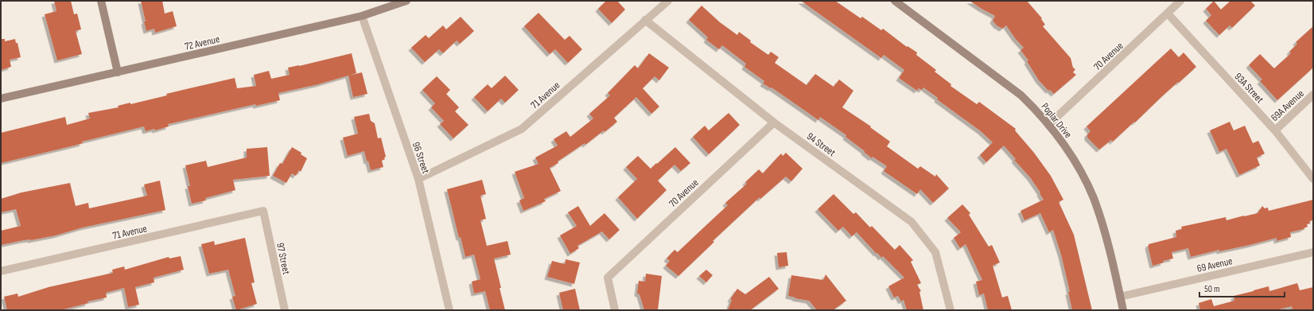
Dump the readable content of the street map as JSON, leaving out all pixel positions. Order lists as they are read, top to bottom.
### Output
{
  "streets": {
    "street": [
      "72 Avenue",
      "70 Avenue",
      "93A Street",
      "71 Avenue",
      "69A Avenue",
      "Poplar Drive",
      "94 Street",
      "96 Street",
      "97 Street",
      "69 Avenue"
    ]
  },
  "crossings": [
    ["72 Avenue", "96 Street"],
    ["70 Avenue", "93A Street"],
    ["70 Avenue", "Poplar Drive"],
    ["70 Avenue", "94 Street"],
    ["93A Street", "69A Avenue"],
    ["71 Avenue", "94 Street"],
    ["71 Avenue", "96 Street"],
    ["71 Avenue", "97 Street"],
    ["Poplar Drive", "69 Avenue"]
  ],
  "scale_bar": "50 m"
}
